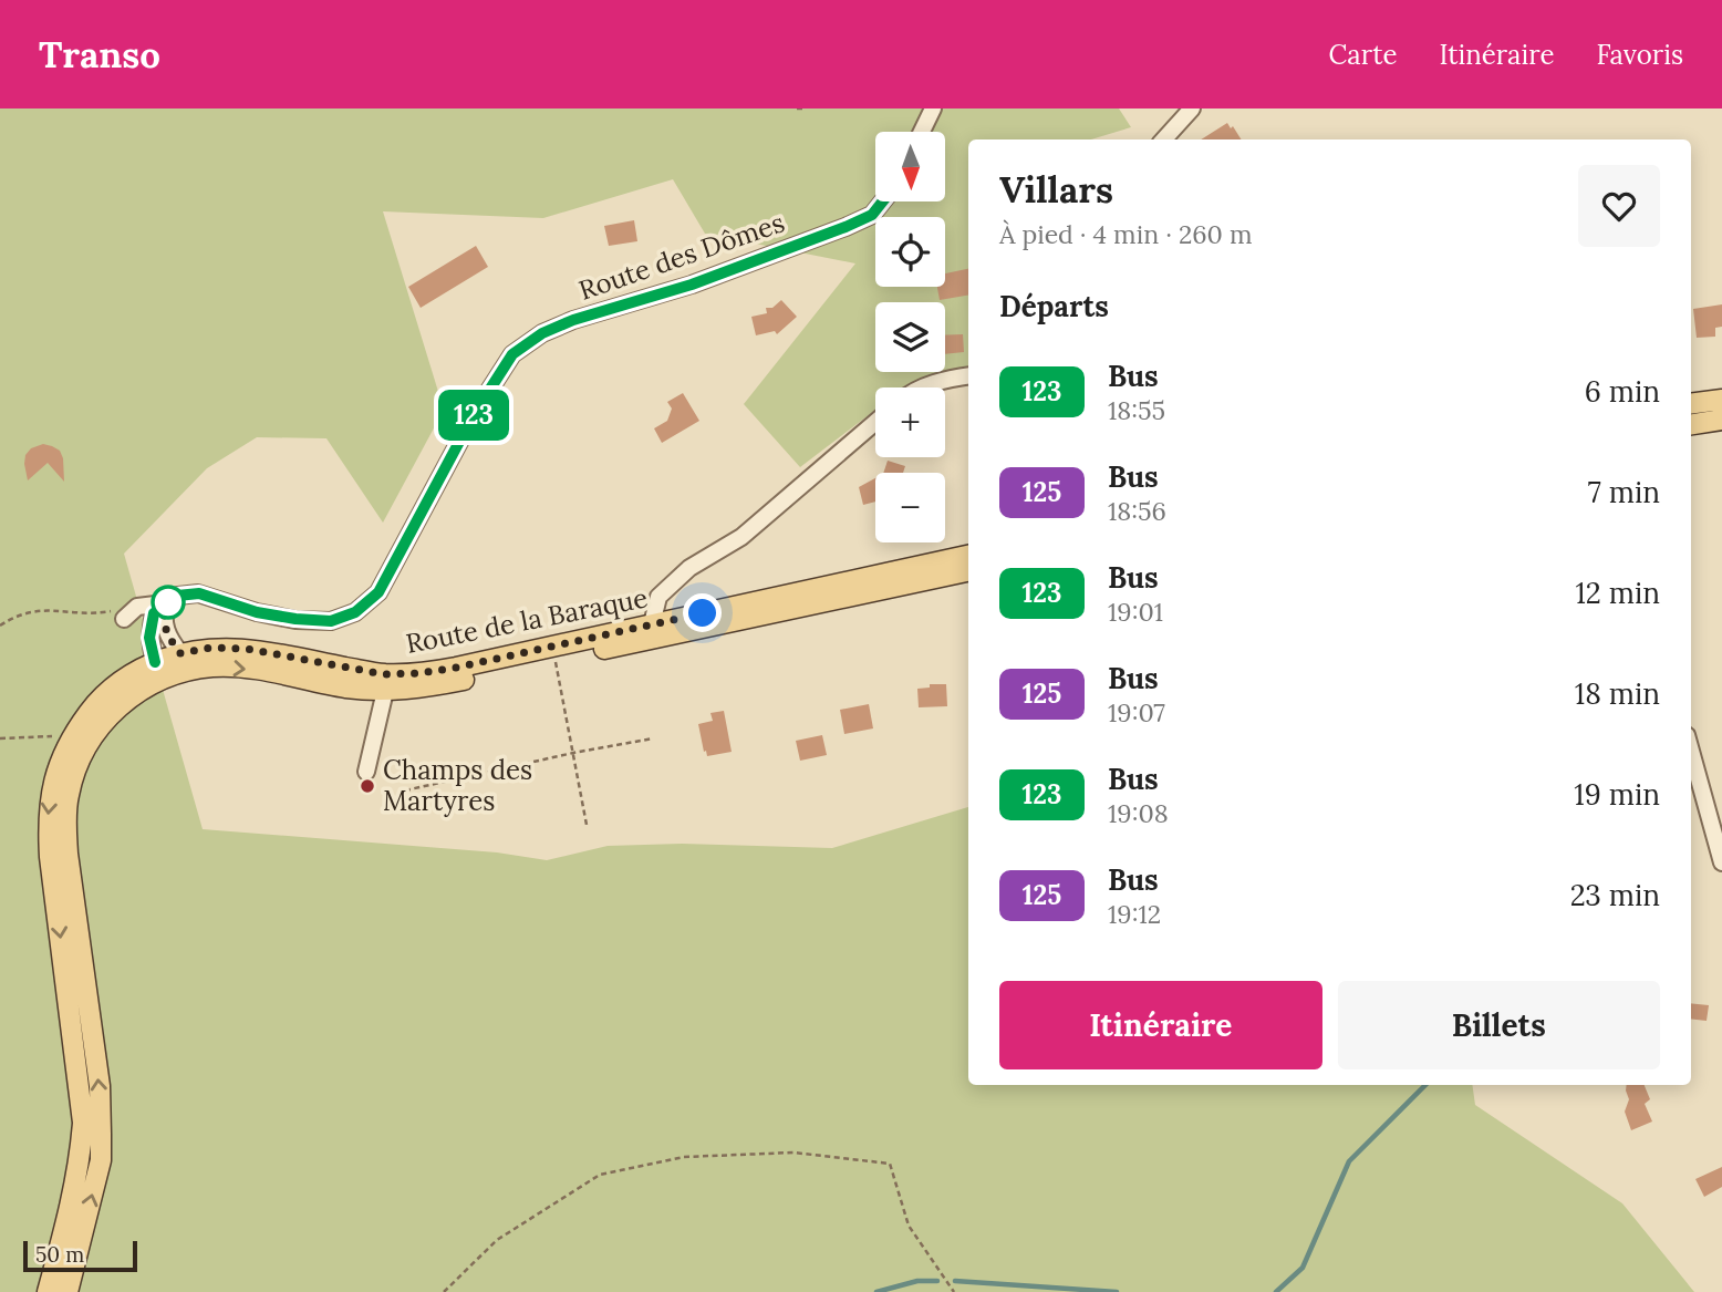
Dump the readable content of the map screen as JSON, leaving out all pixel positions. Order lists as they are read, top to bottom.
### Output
{
  "streets": {
    "main road": ["Route de la Baraque"],
    "street": ["Route des Dômes"]
  },
  "places": ["Champs des Martyres"],
  "lines": ["bus line 123"],
  "scale_bar": "50 m",
  "north": "bottom",
  "page": {
    "header": "Transo",
    "nav": ["Carte", "Itinéraire", "Favoris"],
    "on_map": "123",
    "map_buttons": ["+", "−"],
    "heading": [
      ["Villars", "À pied · 4 min · 260 m"],
      "Départs"
    ],
    "list": [
      {
        "mark": "123",
        "name": "Bus",
        "note": "18:55",
        "value": "6 min"
      },
      {
        "mark": "125",
        "name": "Bus",
        "note": "18:56",
        "value": "7 min"
      },
      {
        "mark": "123",
        "name": "Bus",
        "note": "19:01",
        "value": "12 min"
      },
      {
        "mark": "125",
        "name": "Bus",
        "note": "19:07",
        "value": "18 min"
      },
      {
        "mark": "123",
        "name": "Bus",
        "note": "19:08",
        "value": "19 min"
      },
      {
        "mark": "125",
        "name": "Bus",
        "note": "19:12",
        "value": "23 min"
      }
    ],
    "buttons": ["Itinéraire", "Billets"],
    "scale": "50 m"
  }
}
